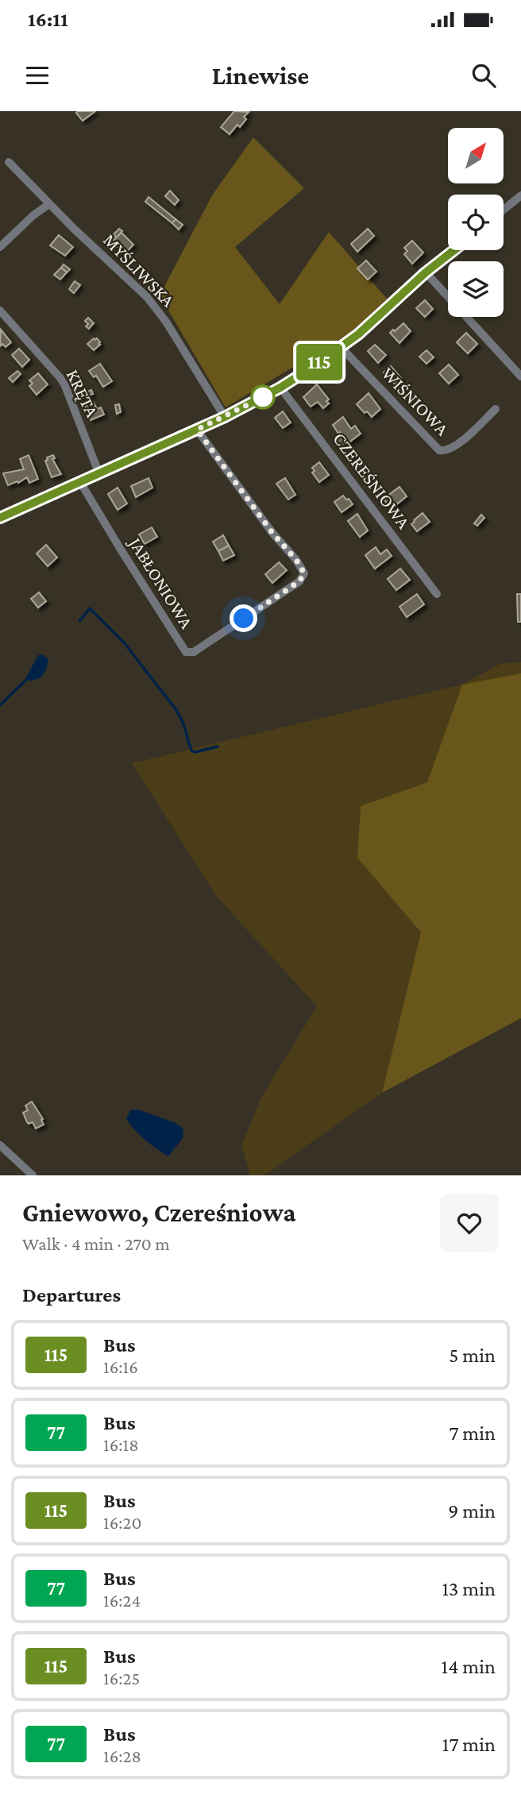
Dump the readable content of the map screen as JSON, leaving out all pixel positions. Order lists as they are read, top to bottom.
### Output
{
  "streets": {
    "street": [
      "MYŚLIWSKA",
      "KRĘTA",
      "WIŚNIOWA",
      "CZEREŚNIOWA",
      "JABŁONIOWA"
    ]
  },
  "lines": ["bus line 115"],
  "north": "top right",
  "page": {
    "status": "16:11",
    "header": "Linewise",
    "on_map": "115",
    "heading": [
      ["Gniewowo, Czereśniowa", "Walk · 4 min · 270 m"],
      "Departures"
    ],
    "list": [
      {
        "mark": "115",
        "name": "Bus",
        "note": "16:16",
        "value": "5 min"
      },
      {
        "mark": "77",
        "name": "Bus",
        "note": "16:18",
        "value": "7 min"
      },
      {
        "mark": "115",
        "name": "Bus",
        "note": "16:20",
        "value": "9 min"
      },
      {
        "mark": "77",
        "name": "Bus",
        "note": "16:24",
        "value": "13 min"
      },
      {
        "mark": "115",
        "name": "Bus",
        "note": "16:25",
        "value": "14 min"
      },
      {
        "mark": "77",
        "name": "Bus",
        "note": "16:28",
        "value": "17 min"
      }
    ]
  }
}
